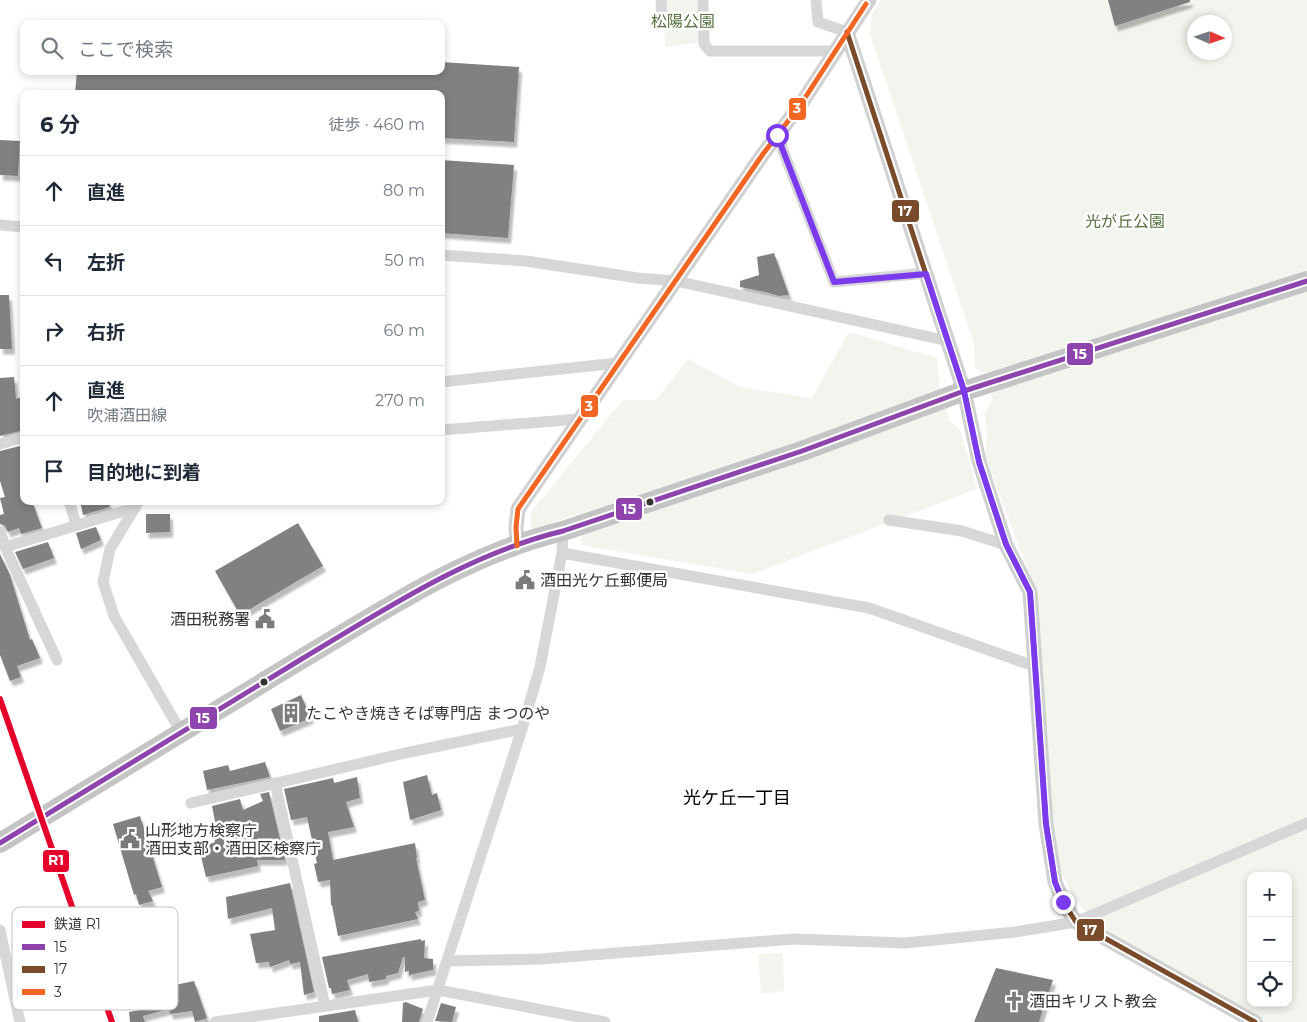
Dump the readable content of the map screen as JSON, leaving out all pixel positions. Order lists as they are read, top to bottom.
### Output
{
  "districts": ["光ケ丘一丁目"],
  "parks": ["松陽公園", "光が丘公園"],
  "places": {
    "public building": ["酒田光ケ丘郵便局", "酒田税務署", "山形地方検察庁 酒田支部・酒田区検察庁"],
    "building": ["たこやき焼きそば専門店 まつのや"],
    "church": ["酒田キリスト教会"]
  },
  "lines": [
    "transit line 3",
    "transit line 17",
    "transit line 15",
    "rail line R1"
  ],
  "legend": [
    "鉄道 R1",
    "15",
    "17",
    "3"
  ],
  "north": "right",
  "page": {
    "search": "ここで検索",
    "heading": ["6 分", "徒歩 · 460 m"],
    "list": [
      ["直進", "80 m"],
      ["左折", "50 m"],
      ["右折", "60 m"],
      ["直進", "吹浦酒田線", "270 m"],
      "目的地に到着"
    ],
    "map_buttons": ["+", "−"]
  }
}
